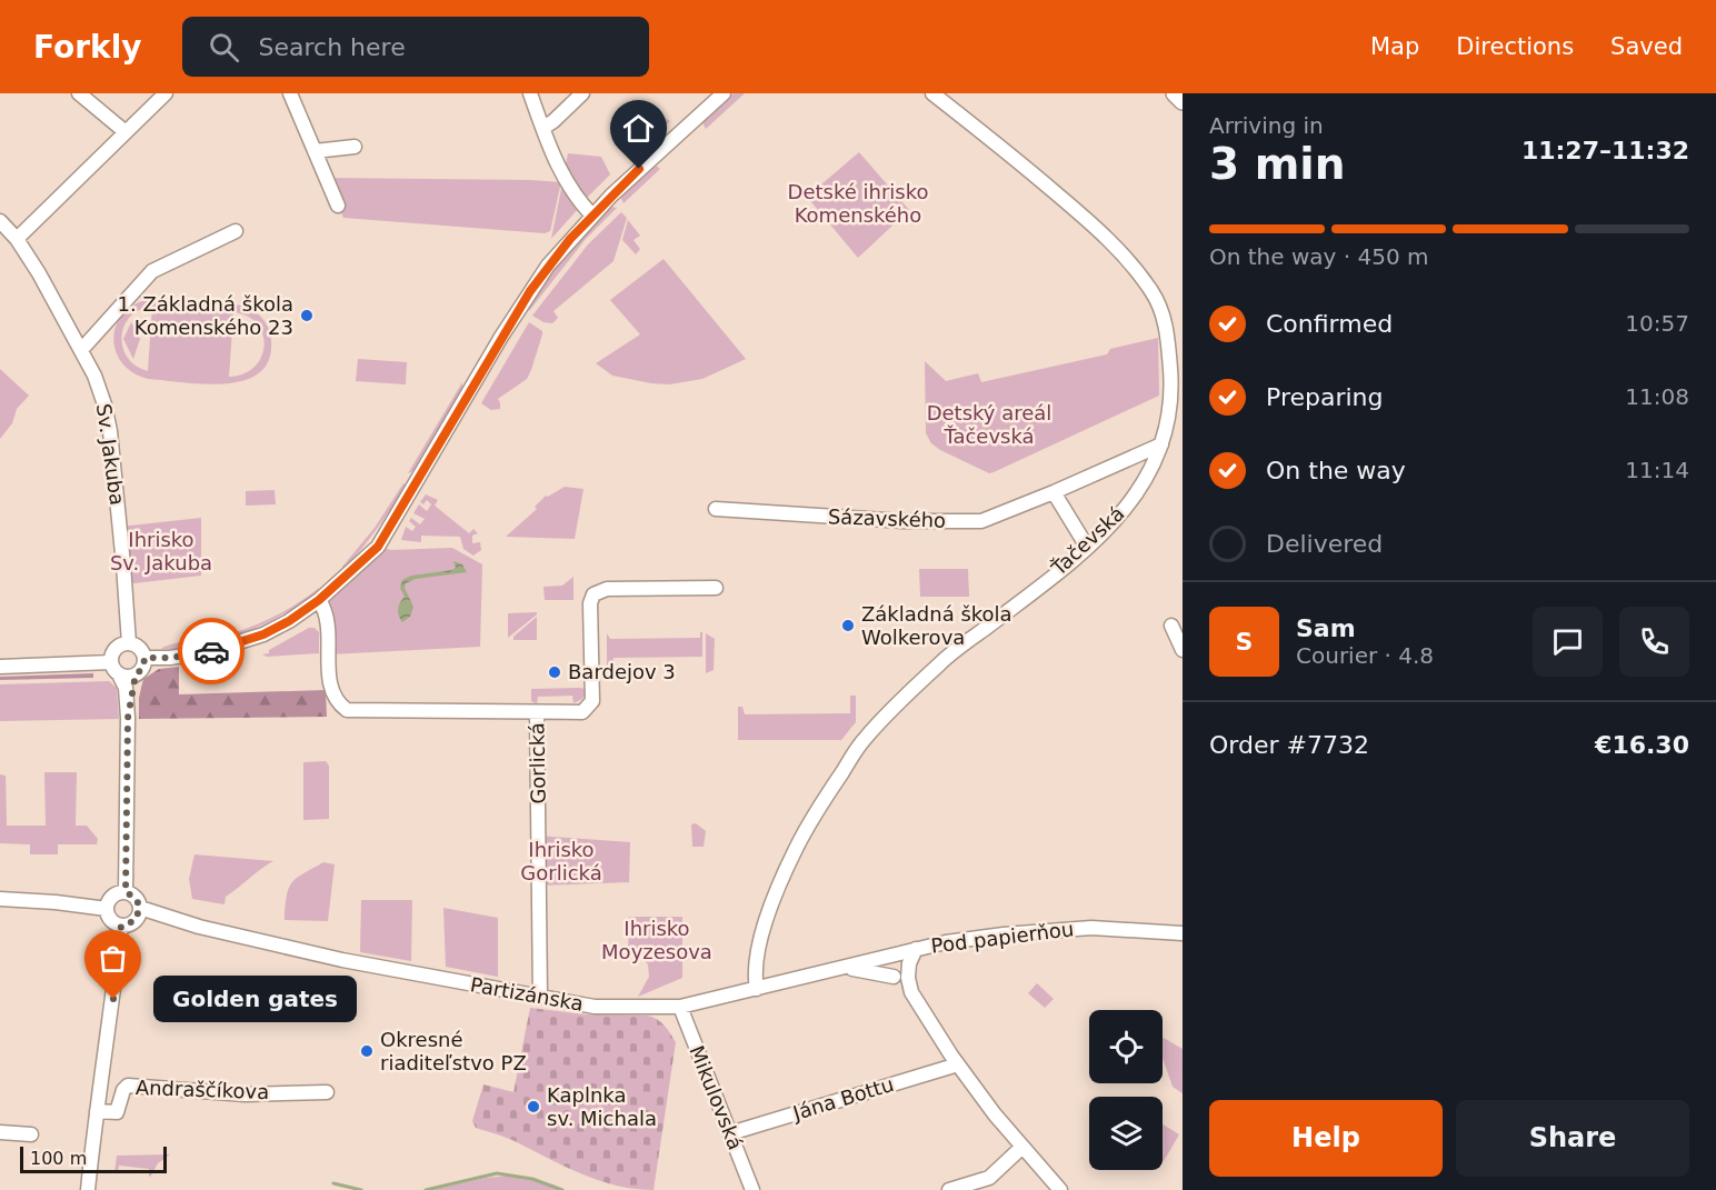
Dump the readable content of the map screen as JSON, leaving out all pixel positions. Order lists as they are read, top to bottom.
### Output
{
  "streets": {
    "street": [
      "Sv. Jakuba",
      "Sázavského",
      "Ťačevská",
      "Gorlická",
      "Pod papierňou",
      "Partizánska",
      "Andraščíkova",
      "Mikulovská",
      "Jána Bottu"
    ]
  },
  "crossings": [
    ["Sázavského", "Ťačevská"],
    ["Ťačevská", "Partizánska"],
    ["Gorlická", "Partizánska"],
    ["Pod papierňou", "Partizánska"],
    ["Partizánska", "Mikulovská"],
    ["Mikulovská", "Jána Bottu"]
  ],
  "parks": [
    "Detské ihrisko Komenského",
    "Detský areál Ťačevská",
    "Ihrisko Sv. Jakuba",
    "Ihrisko Gorlická",
    "Ihrisko Moyzesova"
  ],
  "places": [
    "1. Základná škola Komenského 23",
    "Základná škola Wolkerova",
    "Bardejov 3",
    "Golden gates",
    "Okresné riaditeľstvo PZ",
    "Kaplnka sv. Michala"
  ],
  "scale_bar": "100 m",
  "page": {
    "header": "Forkly",
    "search": "Search here",
    "nav": ["Map", "Directions", "Saved"],
    "heading": ["3 min", "Arriving in", "11:27–11:32"],
    "panel": [
      "Sam",
      "Courier · 4.8",
      "Order #7732",
      "€16.30"
    ],
    "bar": "On the way · 450 m",
    "list": [
      ["Confirmed", "10:57"],
      ["Preparing", "11:08"],
      ["On the way", "11:14"],
      "Delivered"
    ],
    "round": "S",
    "bubble": "Golden gates",
    "buttons": ["Help", "Share"],
    "scale": "100 m"
  }
}
